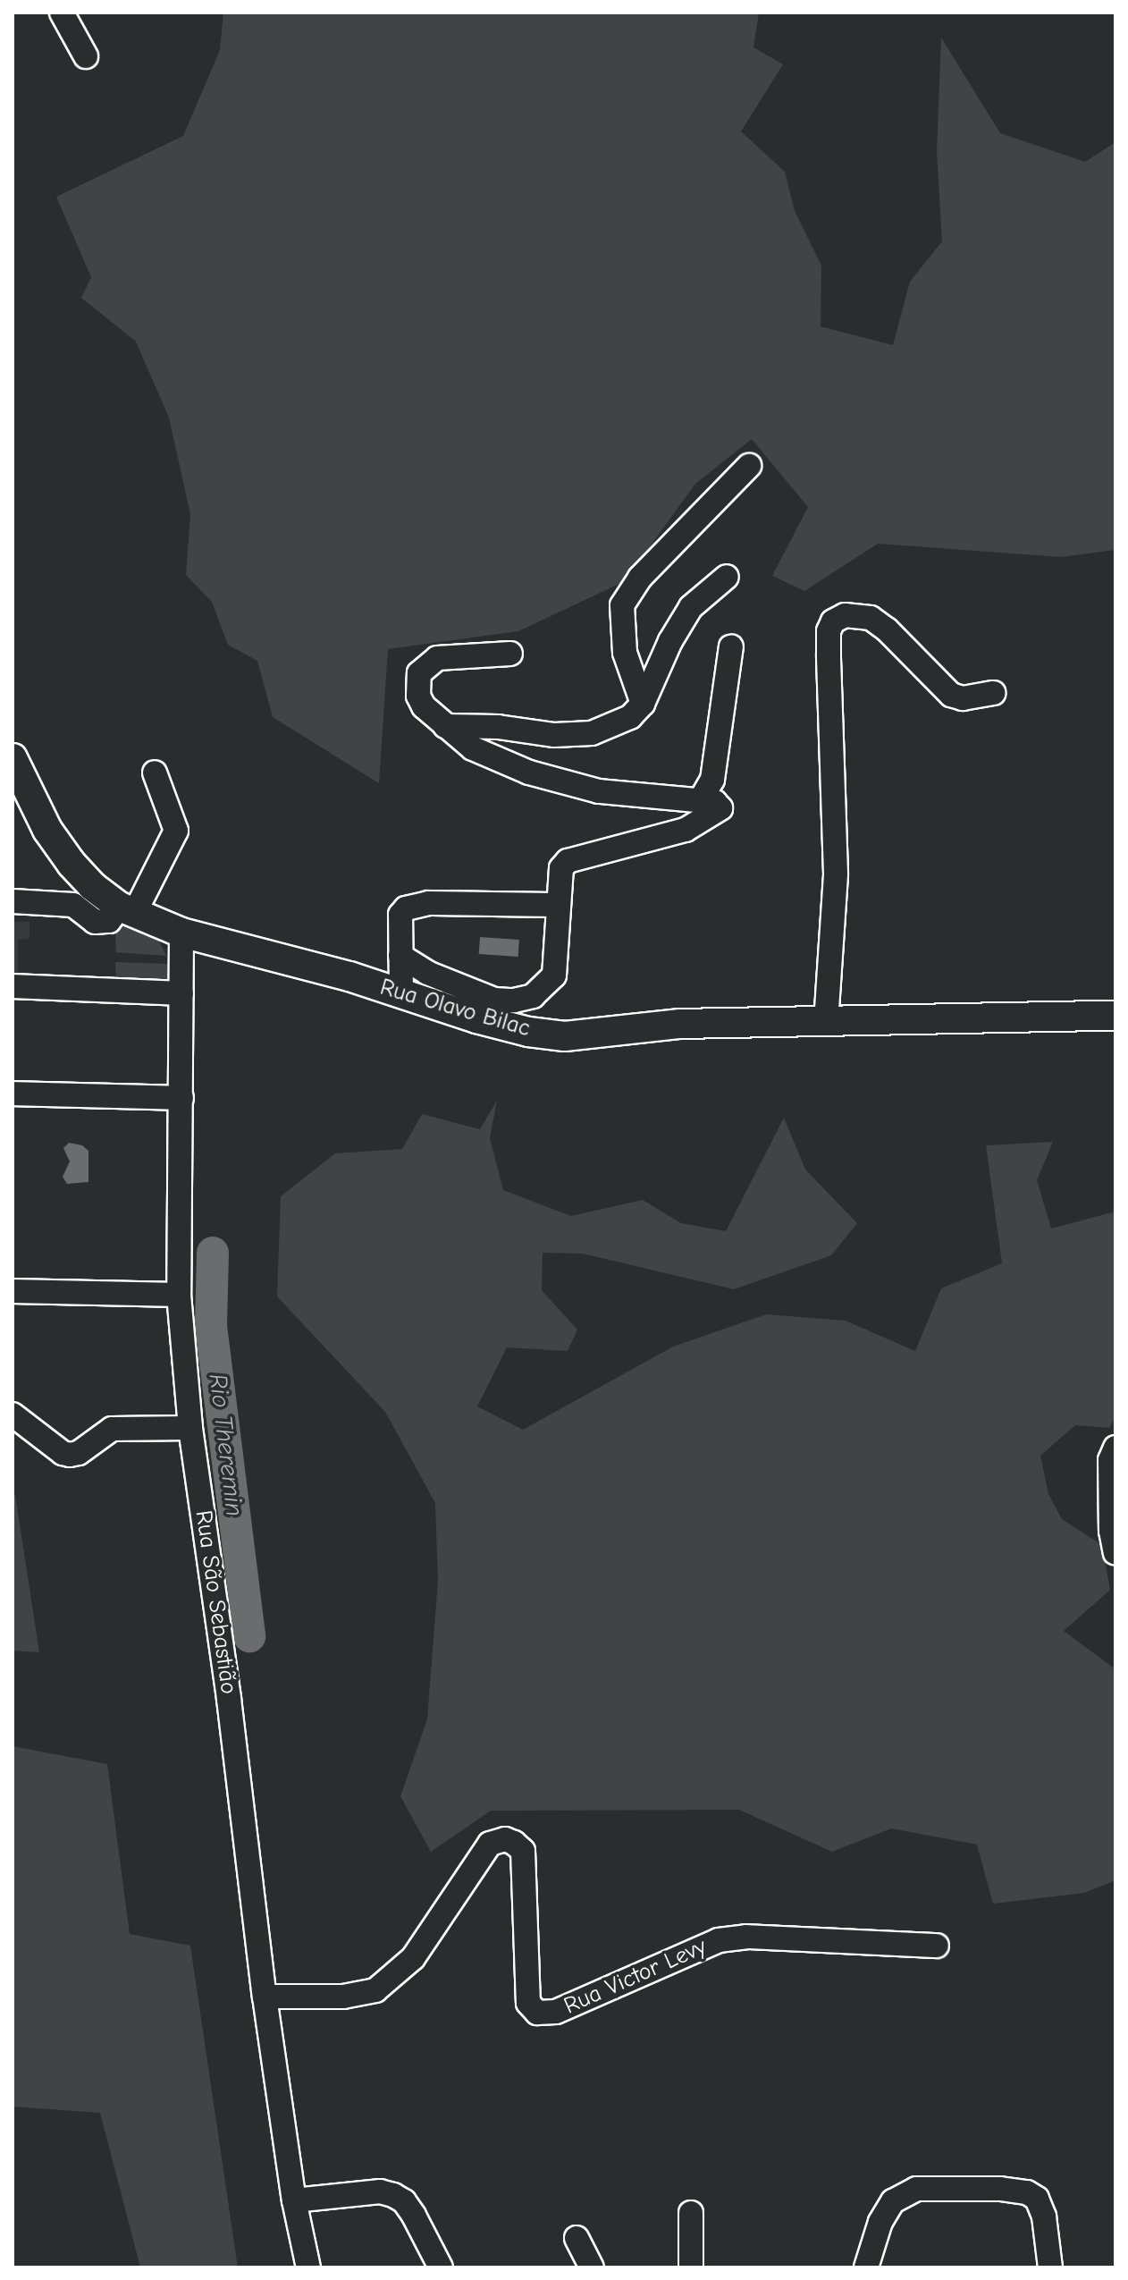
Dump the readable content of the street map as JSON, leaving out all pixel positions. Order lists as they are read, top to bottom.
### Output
{
  "streets": {
    "main road": ["Rua Olavo Bilac"],
    "street": ["Rua São Sebastião", "Rua Victor Levy"]
  },
  "crossings": [
    ["Rua Olavo Bilac", "Rua São Sebastião"],
    ["Rua São Sebastião", "Rua Victor Levy"]
  ],
  "water": ["Rio Theremin"]
}
